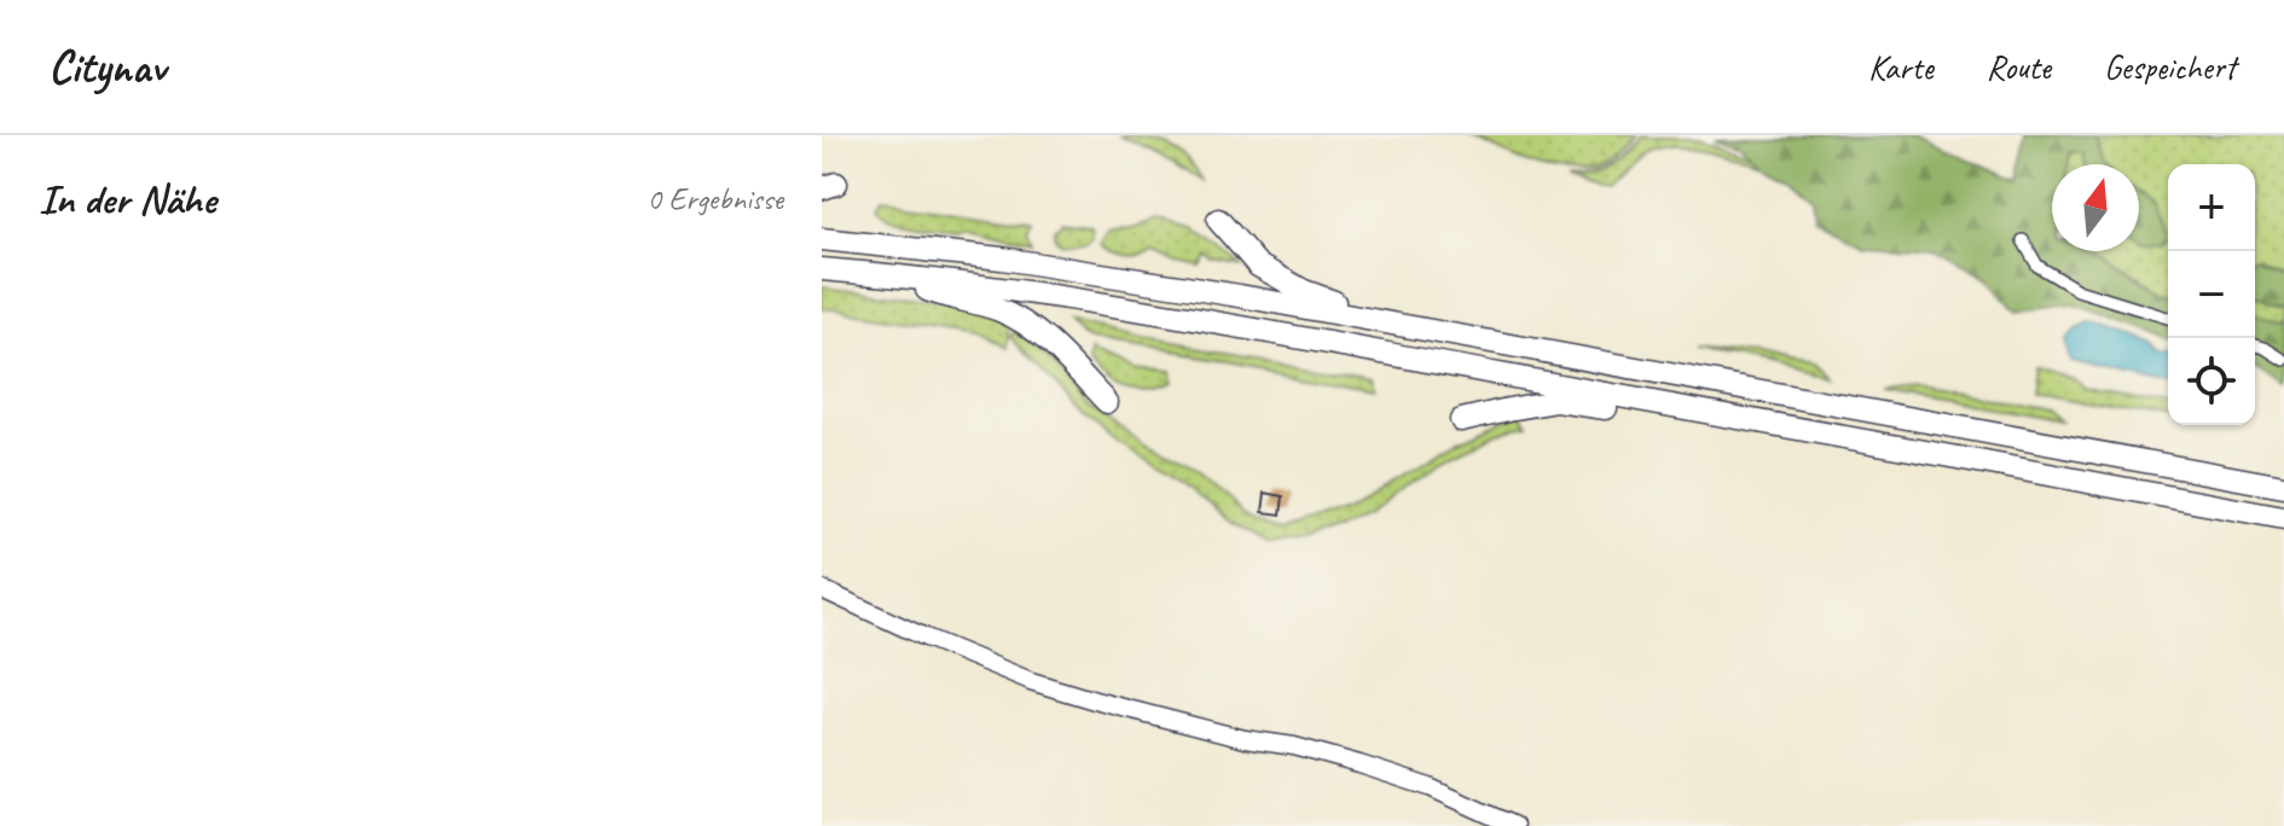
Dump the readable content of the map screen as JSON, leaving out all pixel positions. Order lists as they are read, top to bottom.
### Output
{
  "north": "top",
  "page": {
    "header": "Citynav",
    "nav": ["Karte", "Route", "Gespeichert"],
    "heading": ["In der Nähe", "0 Ergebnisse"],
    "map_buttons": ["+", "−"]
  }
}
